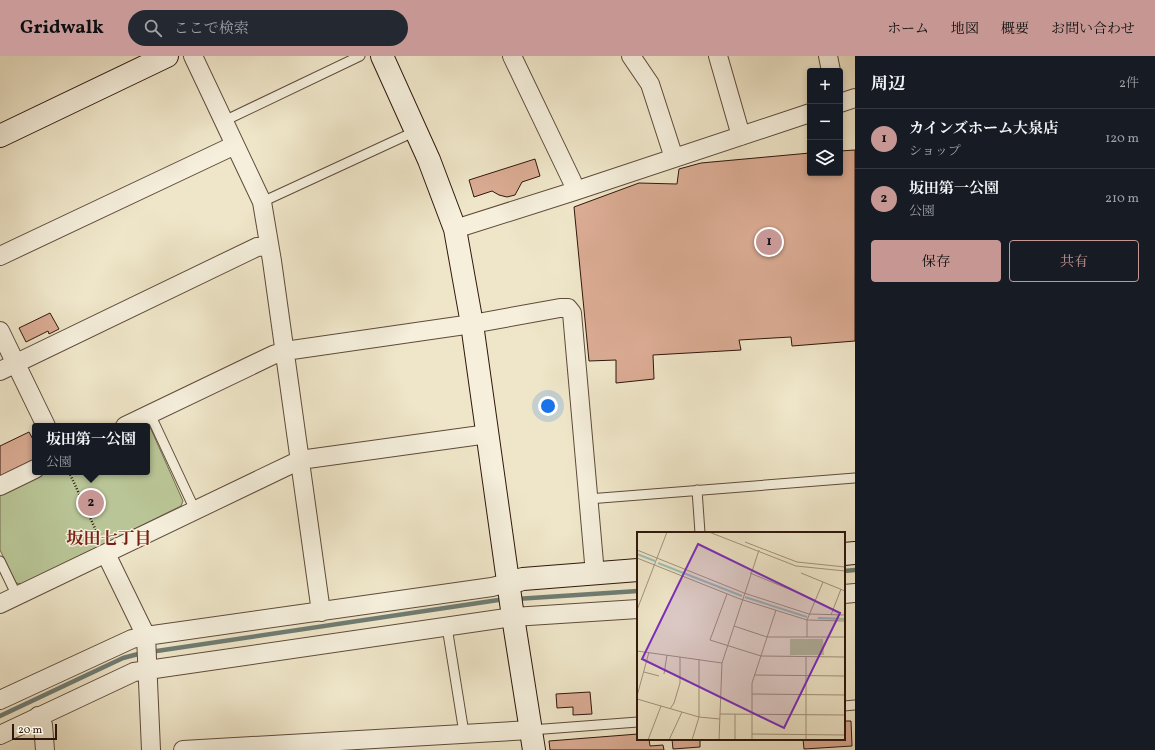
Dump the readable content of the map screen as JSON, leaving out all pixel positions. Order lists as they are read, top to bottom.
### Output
{
  "districts": ["坂田七丁目"],
  "scale_bar": "20 m",
  "page": {
    "header": "Gridwalk",
    "search": "ここで検索",
    "nav": [
      "ホーム",
      "地図",
      "概要",
      "お問い合わせ"
    ],
    "heading": ["周辺", "2件"],
    "map_buttons": ["+", "−"],
    "list": [
      {
        "mark": "1",
        "name": "カインズホーム大泉店",
        "note": "ショップ",
        "value": "120 m"
      },
      {
        "mark": "2",
        "name": "坂田第一公園",
        "note": "公園",
        "value": "210 m"
      }
    ],
    "pins": ["1", "2"],
    "buttons": ["保存", "共有"],
    "popup": ["坂田第一公園", "公園"],
    "scale": "20 m"
  }
}
